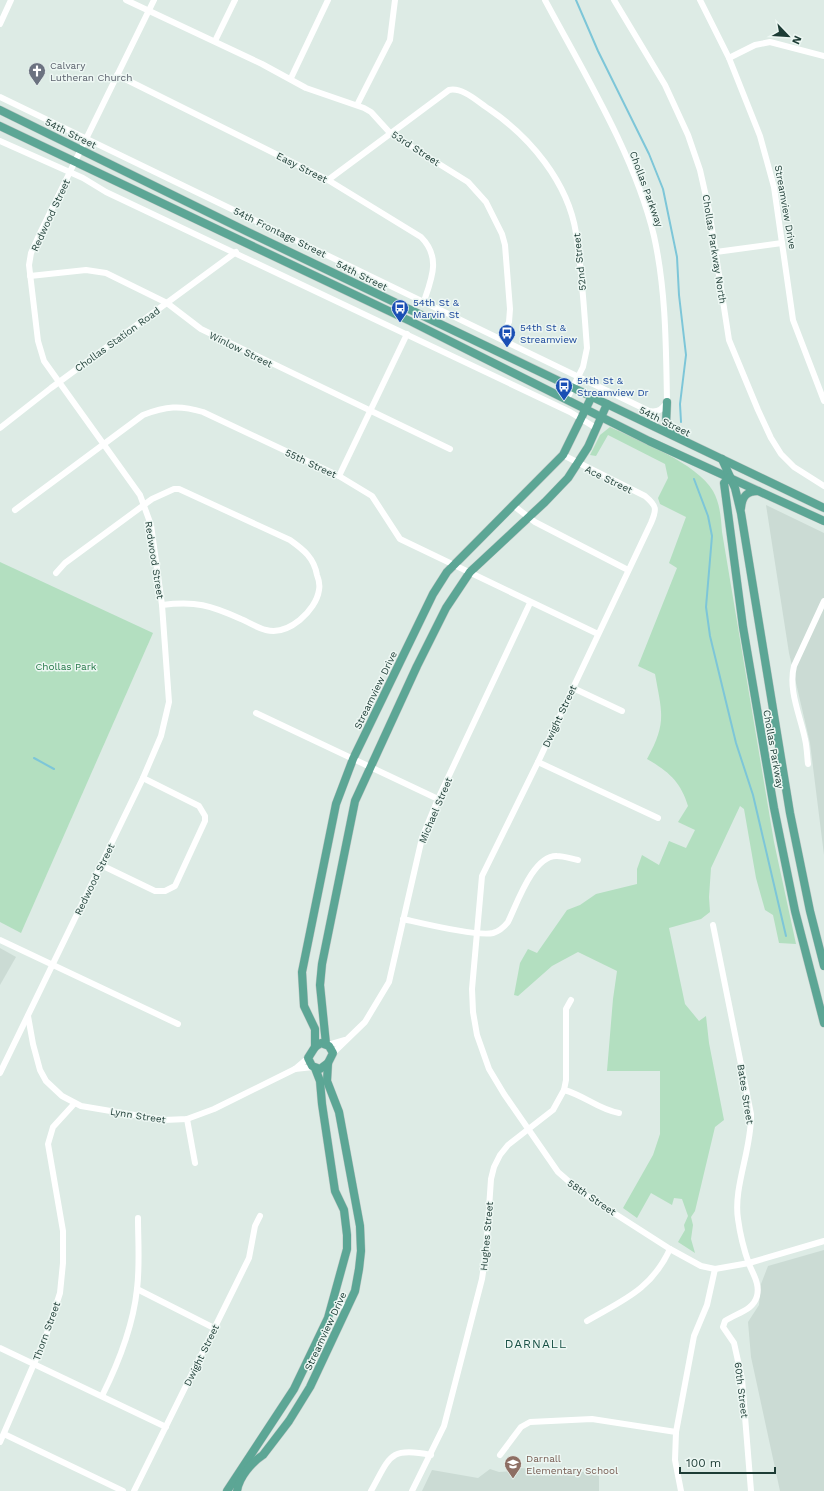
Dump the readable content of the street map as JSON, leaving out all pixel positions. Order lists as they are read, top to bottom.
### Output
{
  "streets": {
    "main road": ["54th Street", "Chollas Parkway", "Streamview Drive"],
    "street": [
      "53rd Street",
      "Easy Street",
      "Redwood Street",
      "54th Frontage Street",
      "Chollas Parkway North",
      "52nd Street",
      "Chollas Station Road",
      "Winlow Street",
      "55th Street",
      "Ace Street",
      "Dwight Street",
      "Michael Street",
      "Bates Street",
      "Lynn Street",
      "58th Street",
      "Hughes Street",
      "Thorn Street",
      "60th Street"
    ]
  },
  "crossings": [
    ["54th Street", "Chollas Parkway"],
    ["54th Street", "Streamview Drive"],
    ["54th Street", "Redwood Street"],
    ["54th Street", "52nd Street"],
    ["53rd Street", "Redwood Street"],
    ["53rd Street", "54th Frontage Street"],
    ["53rd Street", "52nd Street"],
    ["Easy Street", "Redwood Street"],
    ["Easy Street", "54th Frontage Street"],
    ["Chollas Parkway", "54th Frontage Street"],
    ["Streamview Drive", "55th Street"],
    ["Streamview Drive", "Ace Street"],
    ["Streamview Drive", "Michael Street"],
    ["Streamview Drive", "Lynn Street"],
    ["Redwood Street", "54th Frontage Street"],
    ["Redwood Street", "Chollas Station Road"],
    ["Redwood Street", "Winlow Street"],
    ["Redwood Street", "55th Street"],
    ["Redwood Street", "Lynn Street"],
    ["54th Frontage Street", "52nd Street"],
    ["Chollas Station Road", "Winlow Street"],
    ["55th Street", "Dwight Street"],
    ["55th Street", "Michael Street"],
    ["Ace Street", "Dwight Street"],
    ["Dwight Street", "58th Street"],
    ["Michael Street", "Lynn Street"],
    ["Bates Street", "58th Street"],
    ["Bates Street", "60th Street"],
    ["Lynn Street", "Thorn Street"],
    ["58th Street", "Hughes Street"],
    ["58th Street", "60th Street"]
  ],
  "districts": ["DARNALL"],
  "parks": ["Chollas Park"],
  "places": {
    "church": ["Calvary Lutheran Church"],
    "bus stop": ["54th St & Marvin St", "54th St & Streamview", "54th St & Streamview Dr"],
    "school or university": ["Darnall Elementary School"]
  },
  "scale_bar": "100 m",
  "north": "bottom right"
}
